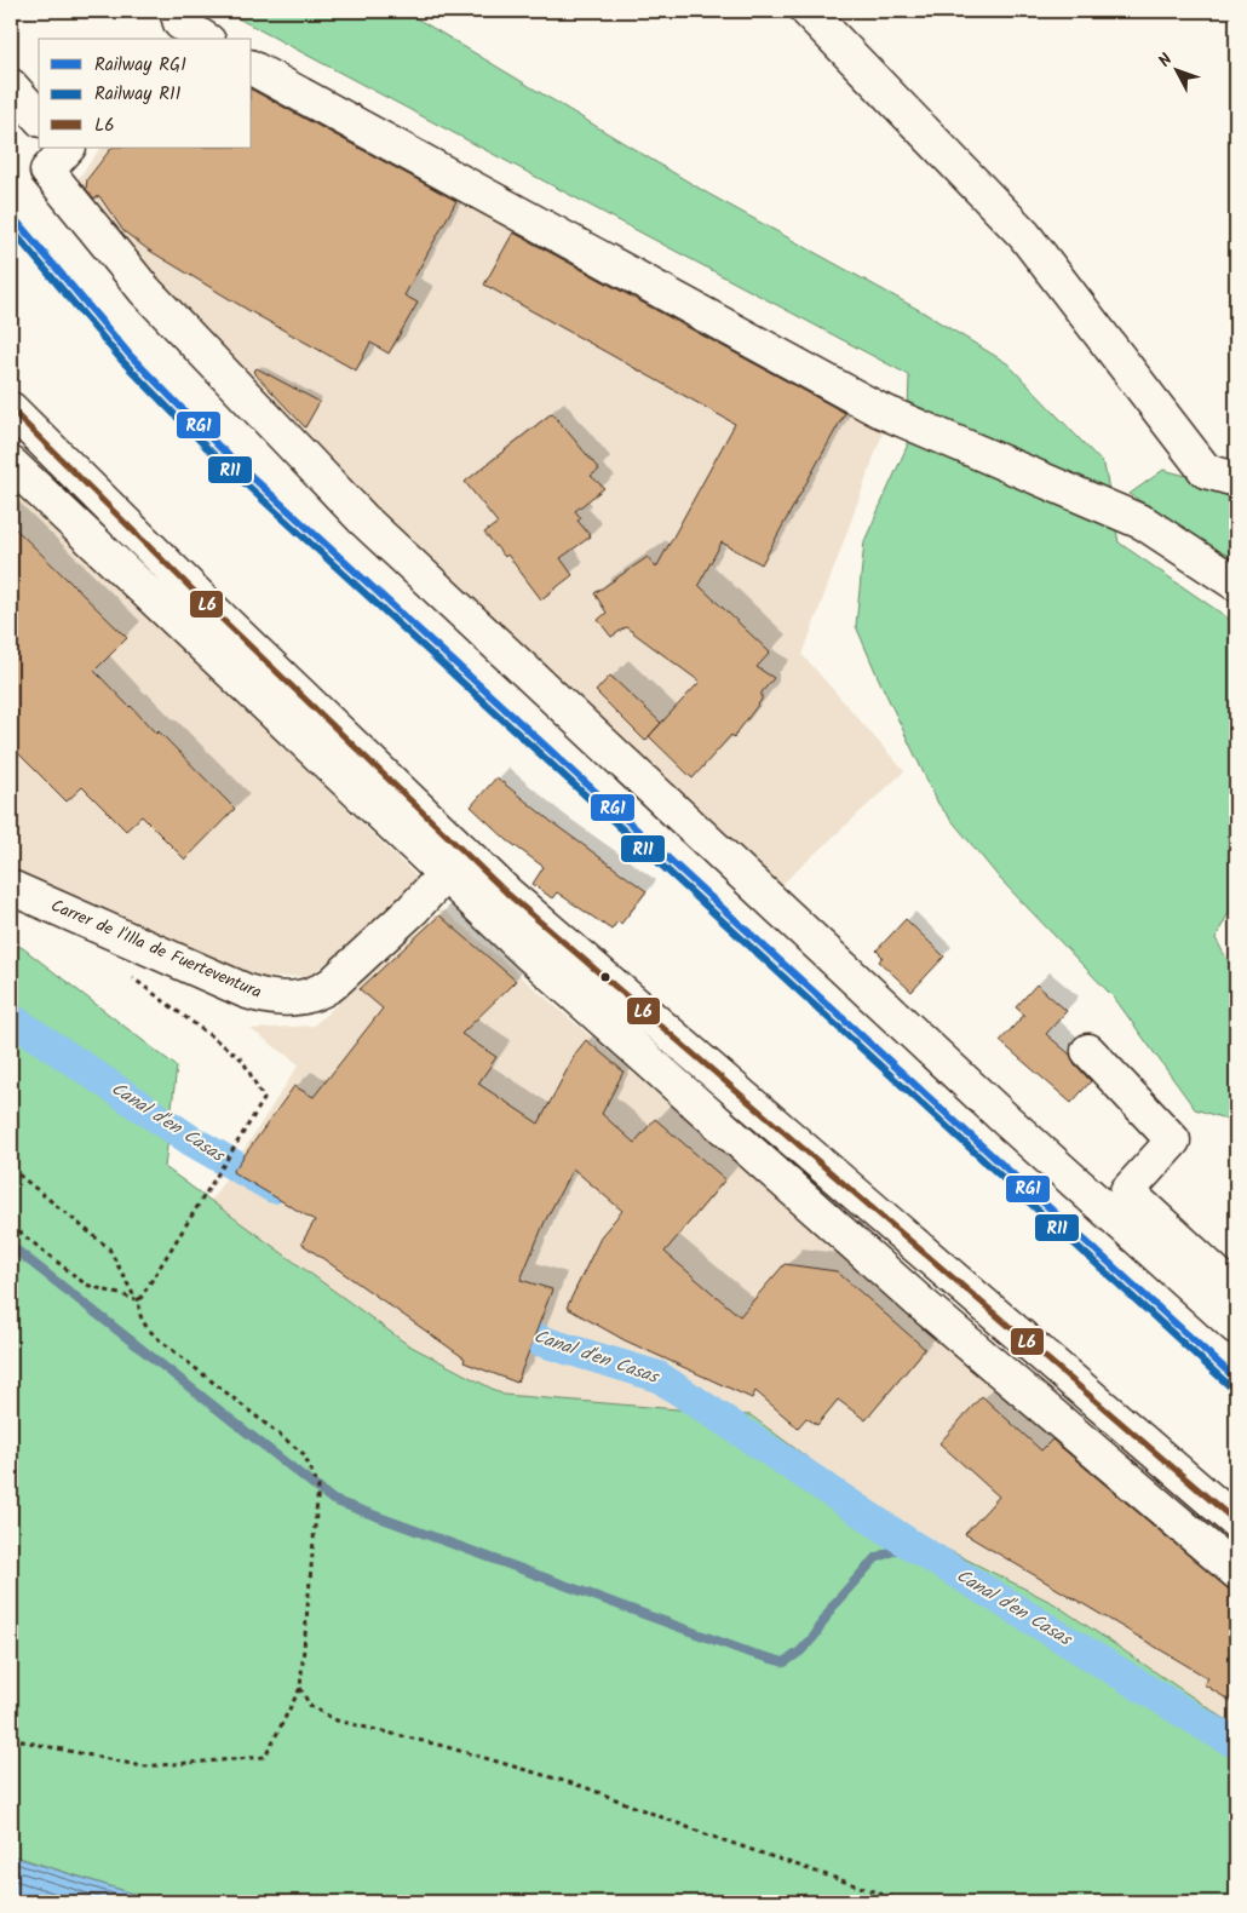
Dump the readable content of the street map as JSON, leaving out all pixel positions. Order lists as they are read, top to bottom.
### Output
{
  "streets": {
    "street": ["Carrer de l'Illa de Fuerteventura"]
  },
  "water": ["Canal d'en Casas"],
  "lines": ["rail line RG1", "rail line R11", "transit line L6"],
  "legend": ["Railway RG1", "Railway R11", "L6"],
  "north": "top left"
}
